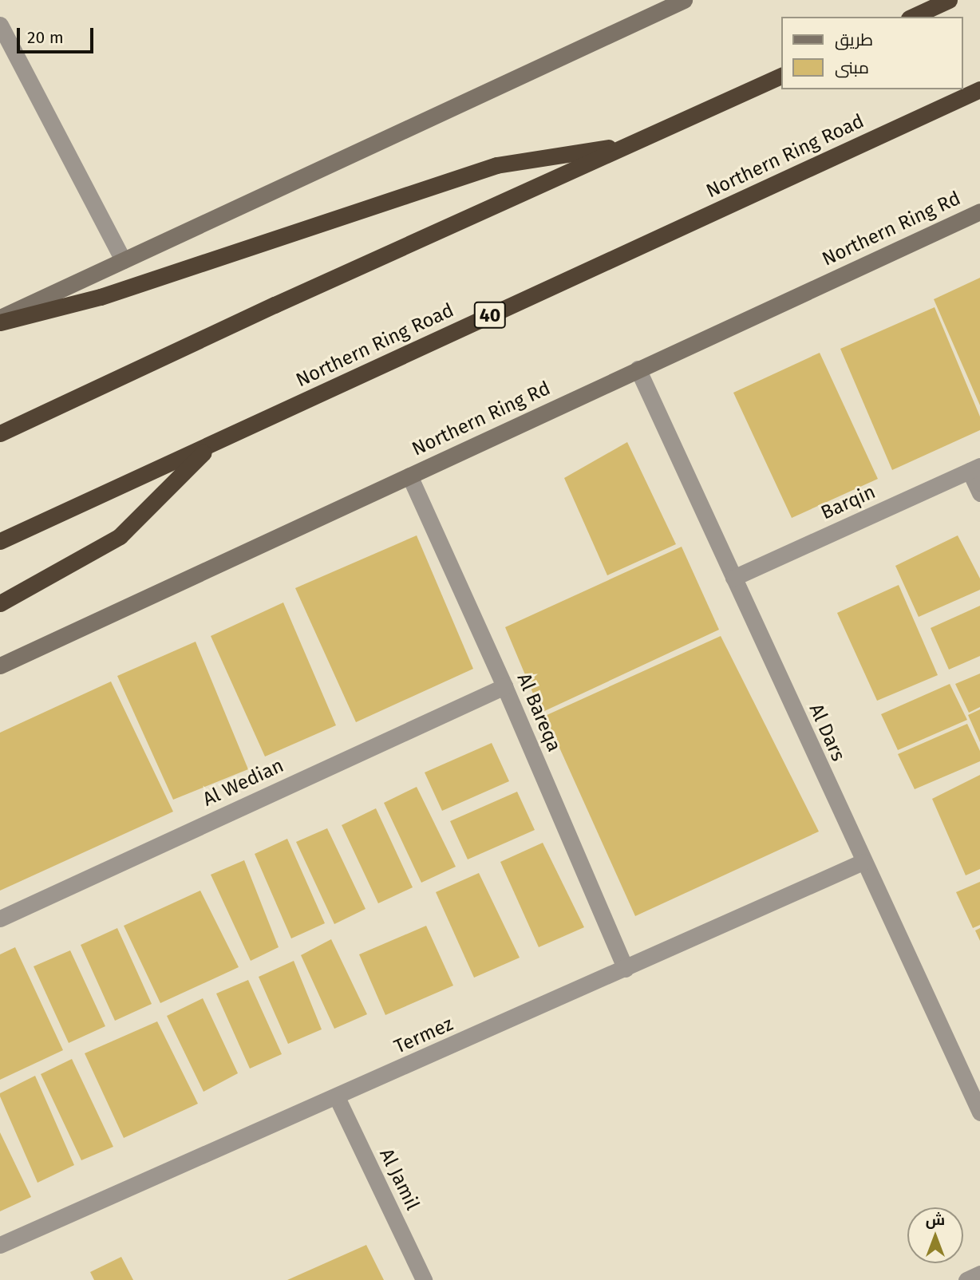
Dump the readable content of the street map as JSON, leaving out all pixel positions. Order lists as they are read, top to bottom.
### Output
{
  "streets": {
    "highway": ["Northern Ring Road", "40"],
    "street": [
      "Northern Ring Rd",
      "Barqin",
      "Al Bareqa",
      "Al Dars",
      "Al Wedian",
      "Termez",
      "Al Jamil"
    ]
  },
  "crossings": [
    ["Northern Ring Rd", "Al Bareqa"],
    ["Northern Ring Rd", "Al Dars"],
    ["Barqin", "Al Dars"],
    ["Al Bareqa", "Al Wedian"],
    ["Al Bareqa", "Termez"],
    ["Al Dars", "Termez"],
    ["Termez", "Al Jamil"]
  ],
  "legend": ["طريق", "مبنى"],
  "scale_bar": "20 m",
  "north": "top"
}
